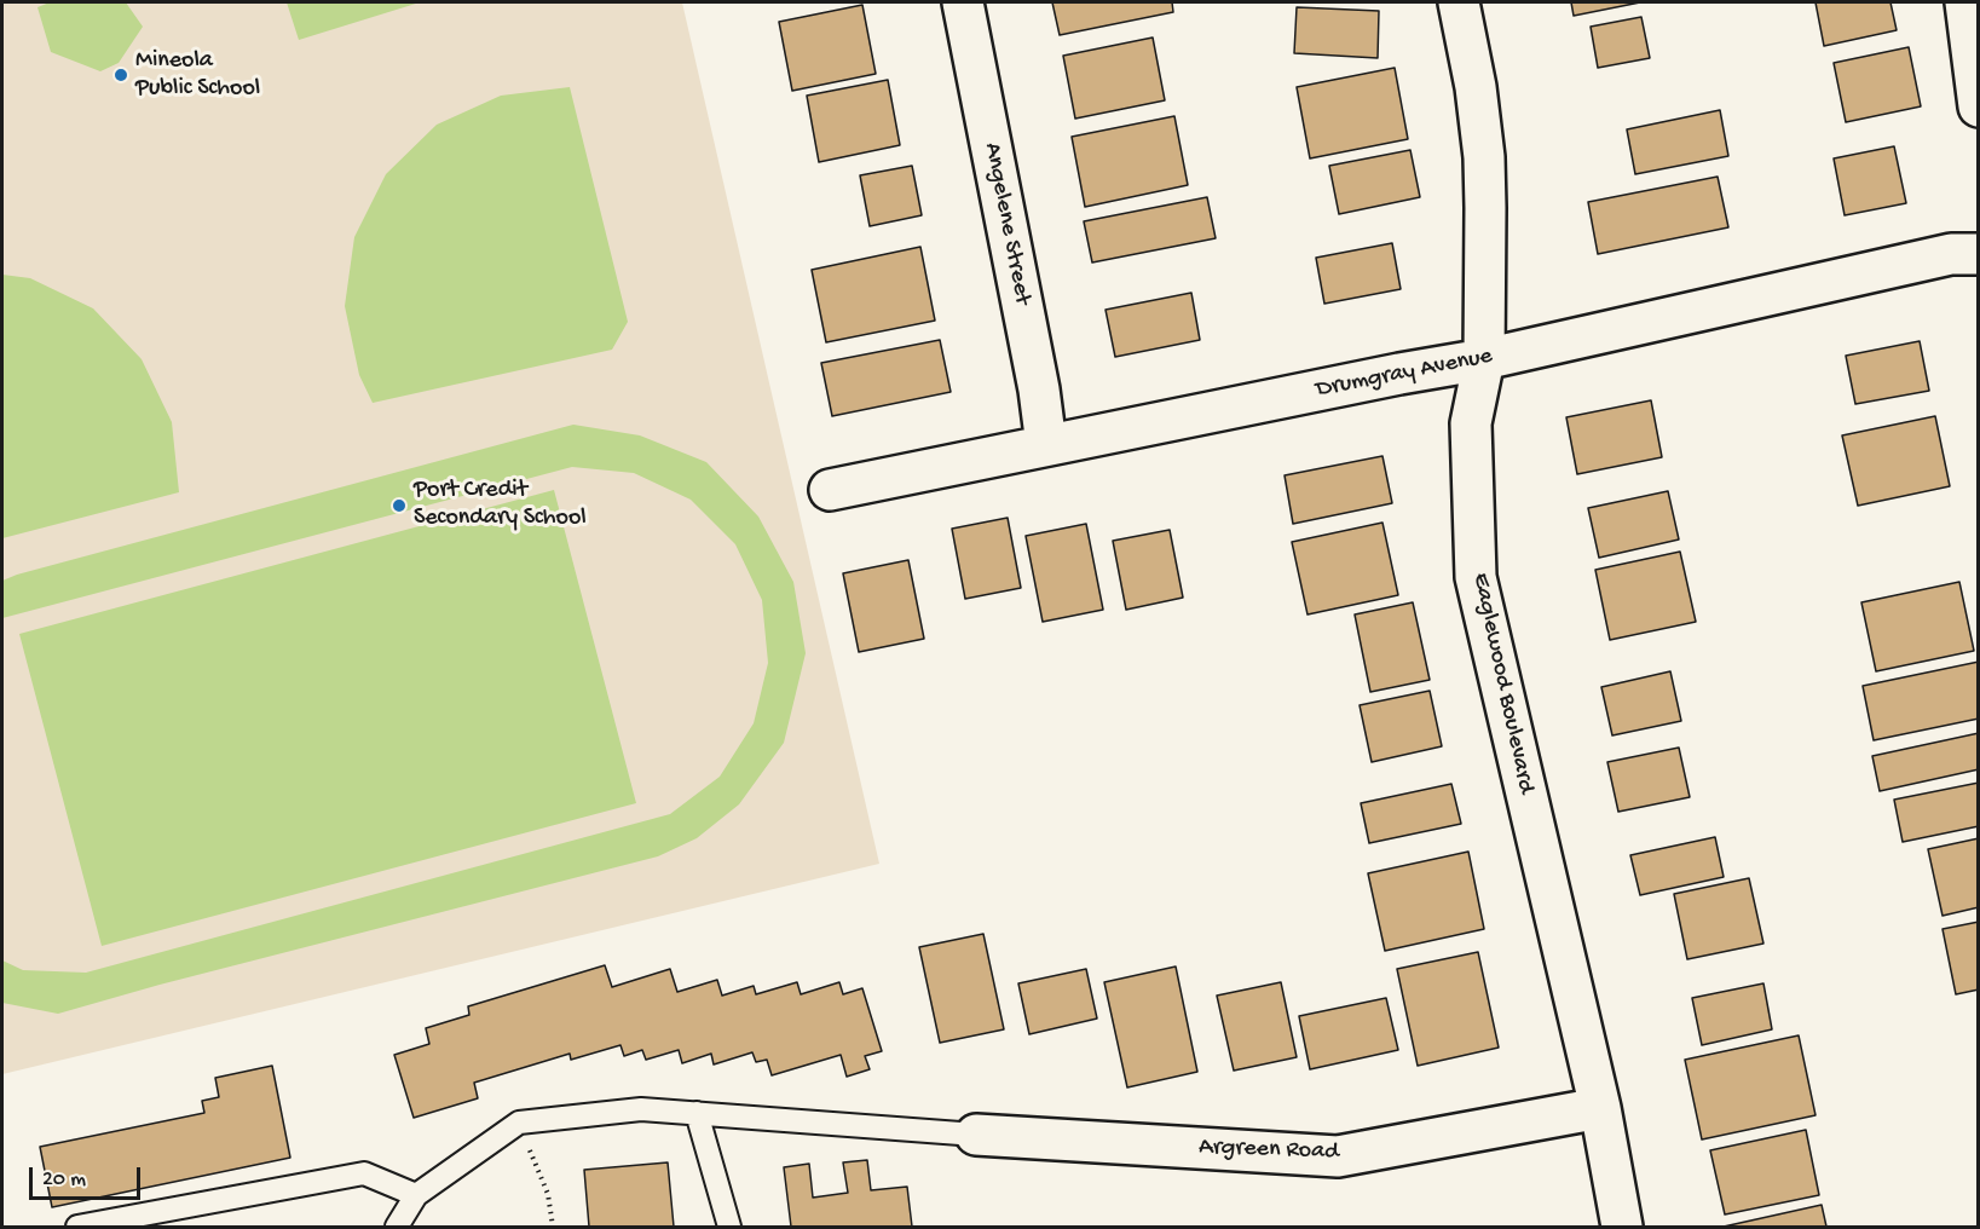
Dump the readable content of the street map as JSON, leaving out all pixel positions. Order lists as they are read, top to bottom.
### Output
{
  "streets": {
    "street": [
      "Angelene Street",
      "Drumgray Avenue",
      "Eaglewood Boulevard",
      "Argreen Road"
    ]
  },
  "crossings": [
    ["Angelene Street", "Drumgray Avenue"],
    ["Drumgray Avenue", "Eaglewood Boulevard"],
    ["Eaglewood Boulevard", "Argreen Road"]
  ],
  "places": ["Mineola Public School", "Port Credit Secondary School"],
  "scale_bar": "20 m"
}
